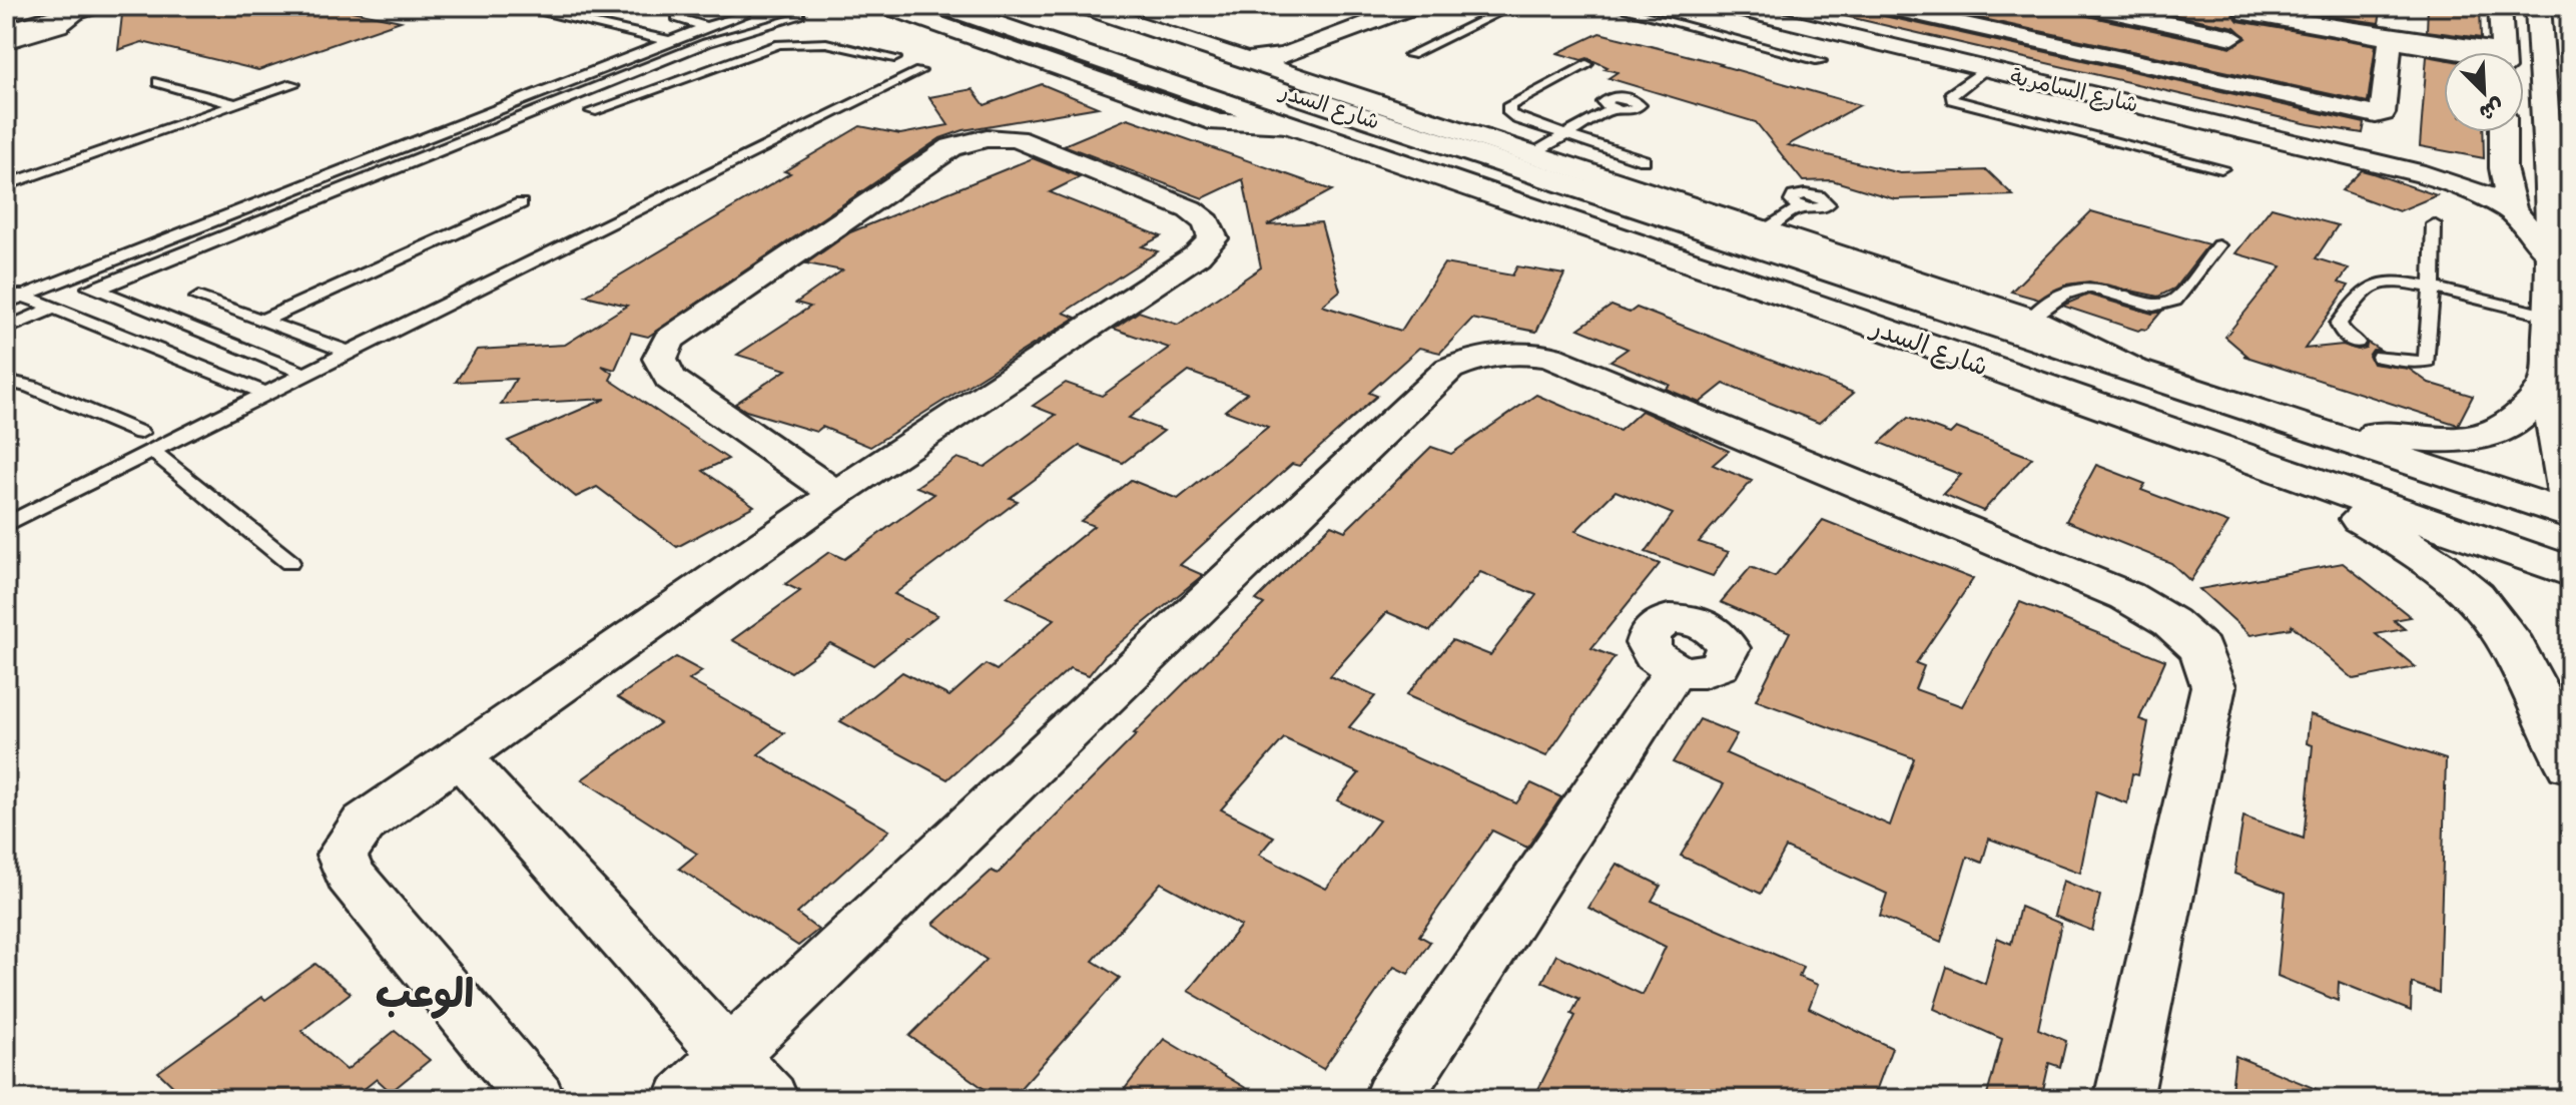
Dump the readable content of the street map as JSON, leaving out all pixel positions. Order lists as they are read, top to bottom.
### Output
{
  "streets": {
    "main road": ["شارع السدر"],
    "street": ["شارع السامرية"]
  },
  "districts": ["الوعب"],
  "north": "bottom right"
}
